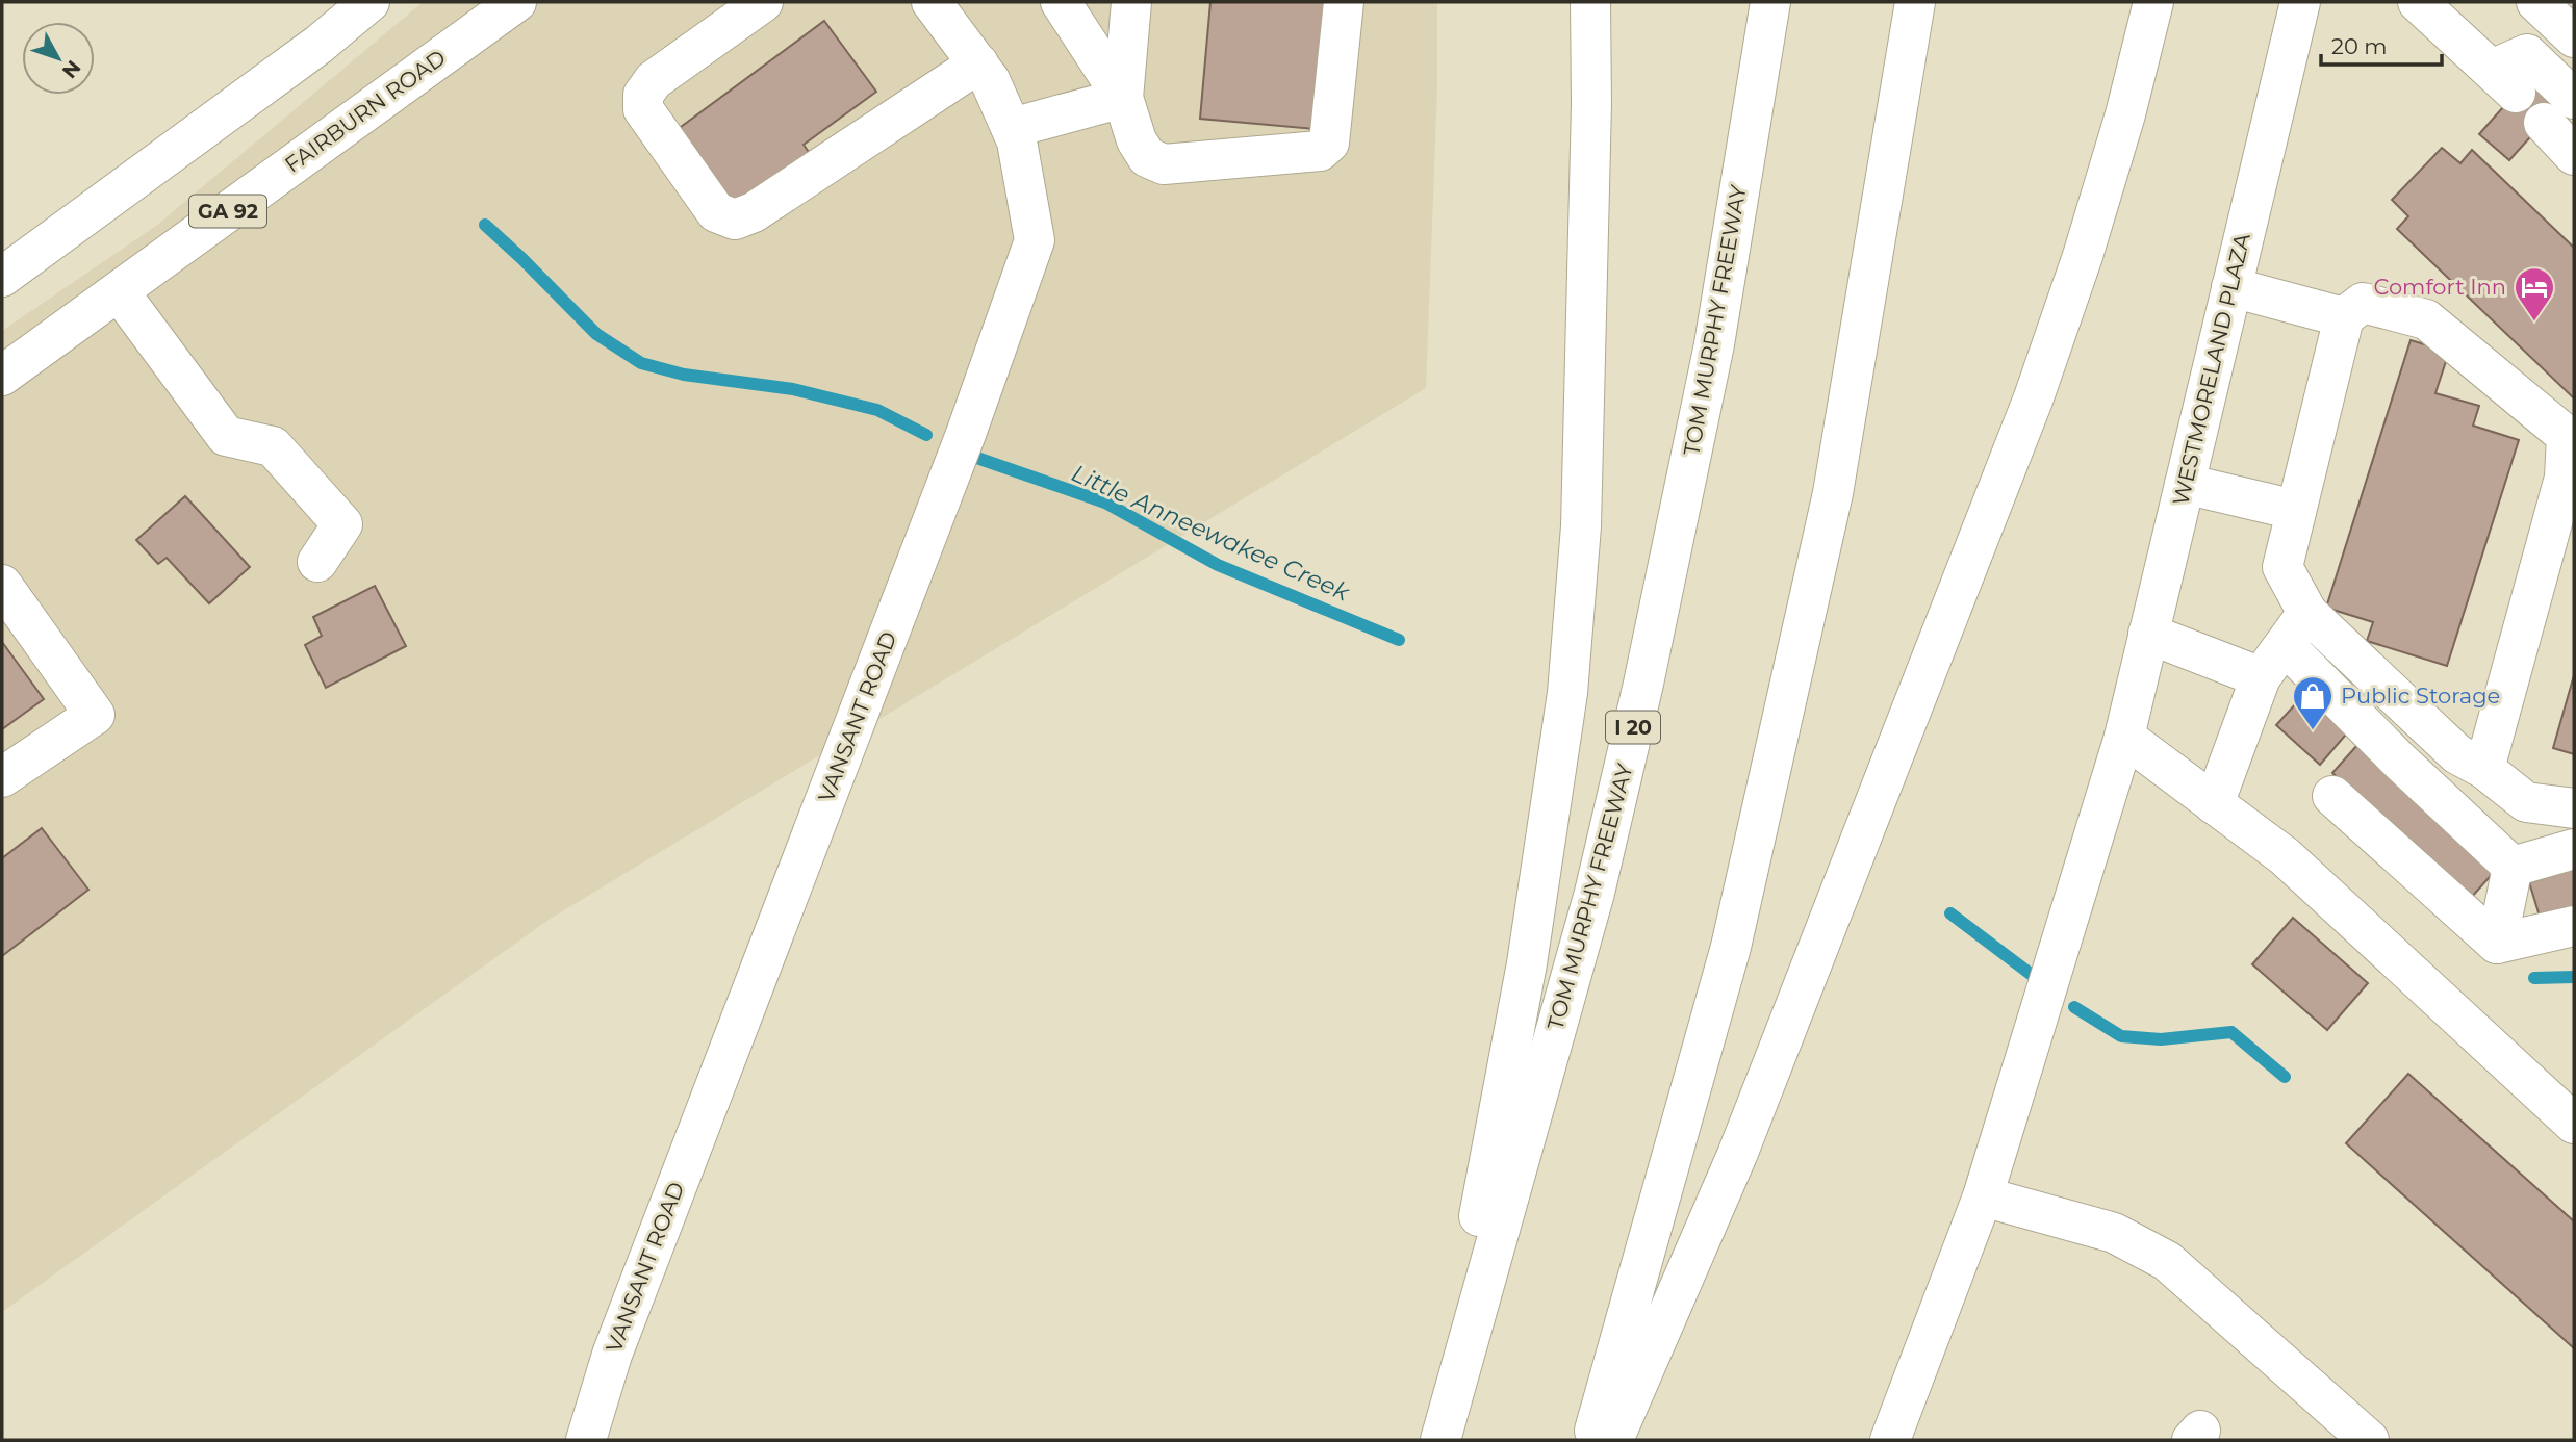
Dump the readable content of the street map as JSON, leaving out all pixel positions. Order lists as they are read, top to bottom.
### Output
{
  "streets": {
    "main road": [
      "FAIRBURN ROAD",
      "GA 92",
      "TOM MURPHY FREEWAY",
      "WESTMORELAND PLAZA",
      "VANSANT ROAD",
      "I 20"
    ]
  },
  "water": ["Little Anneewakee Creek"],
  "places": {
    "hotel": ["Comfort Inn"],
    "shop": ["Public Storage"]
  },
  "scale_bar": "20 m",
  "north": "bottom right"
}
